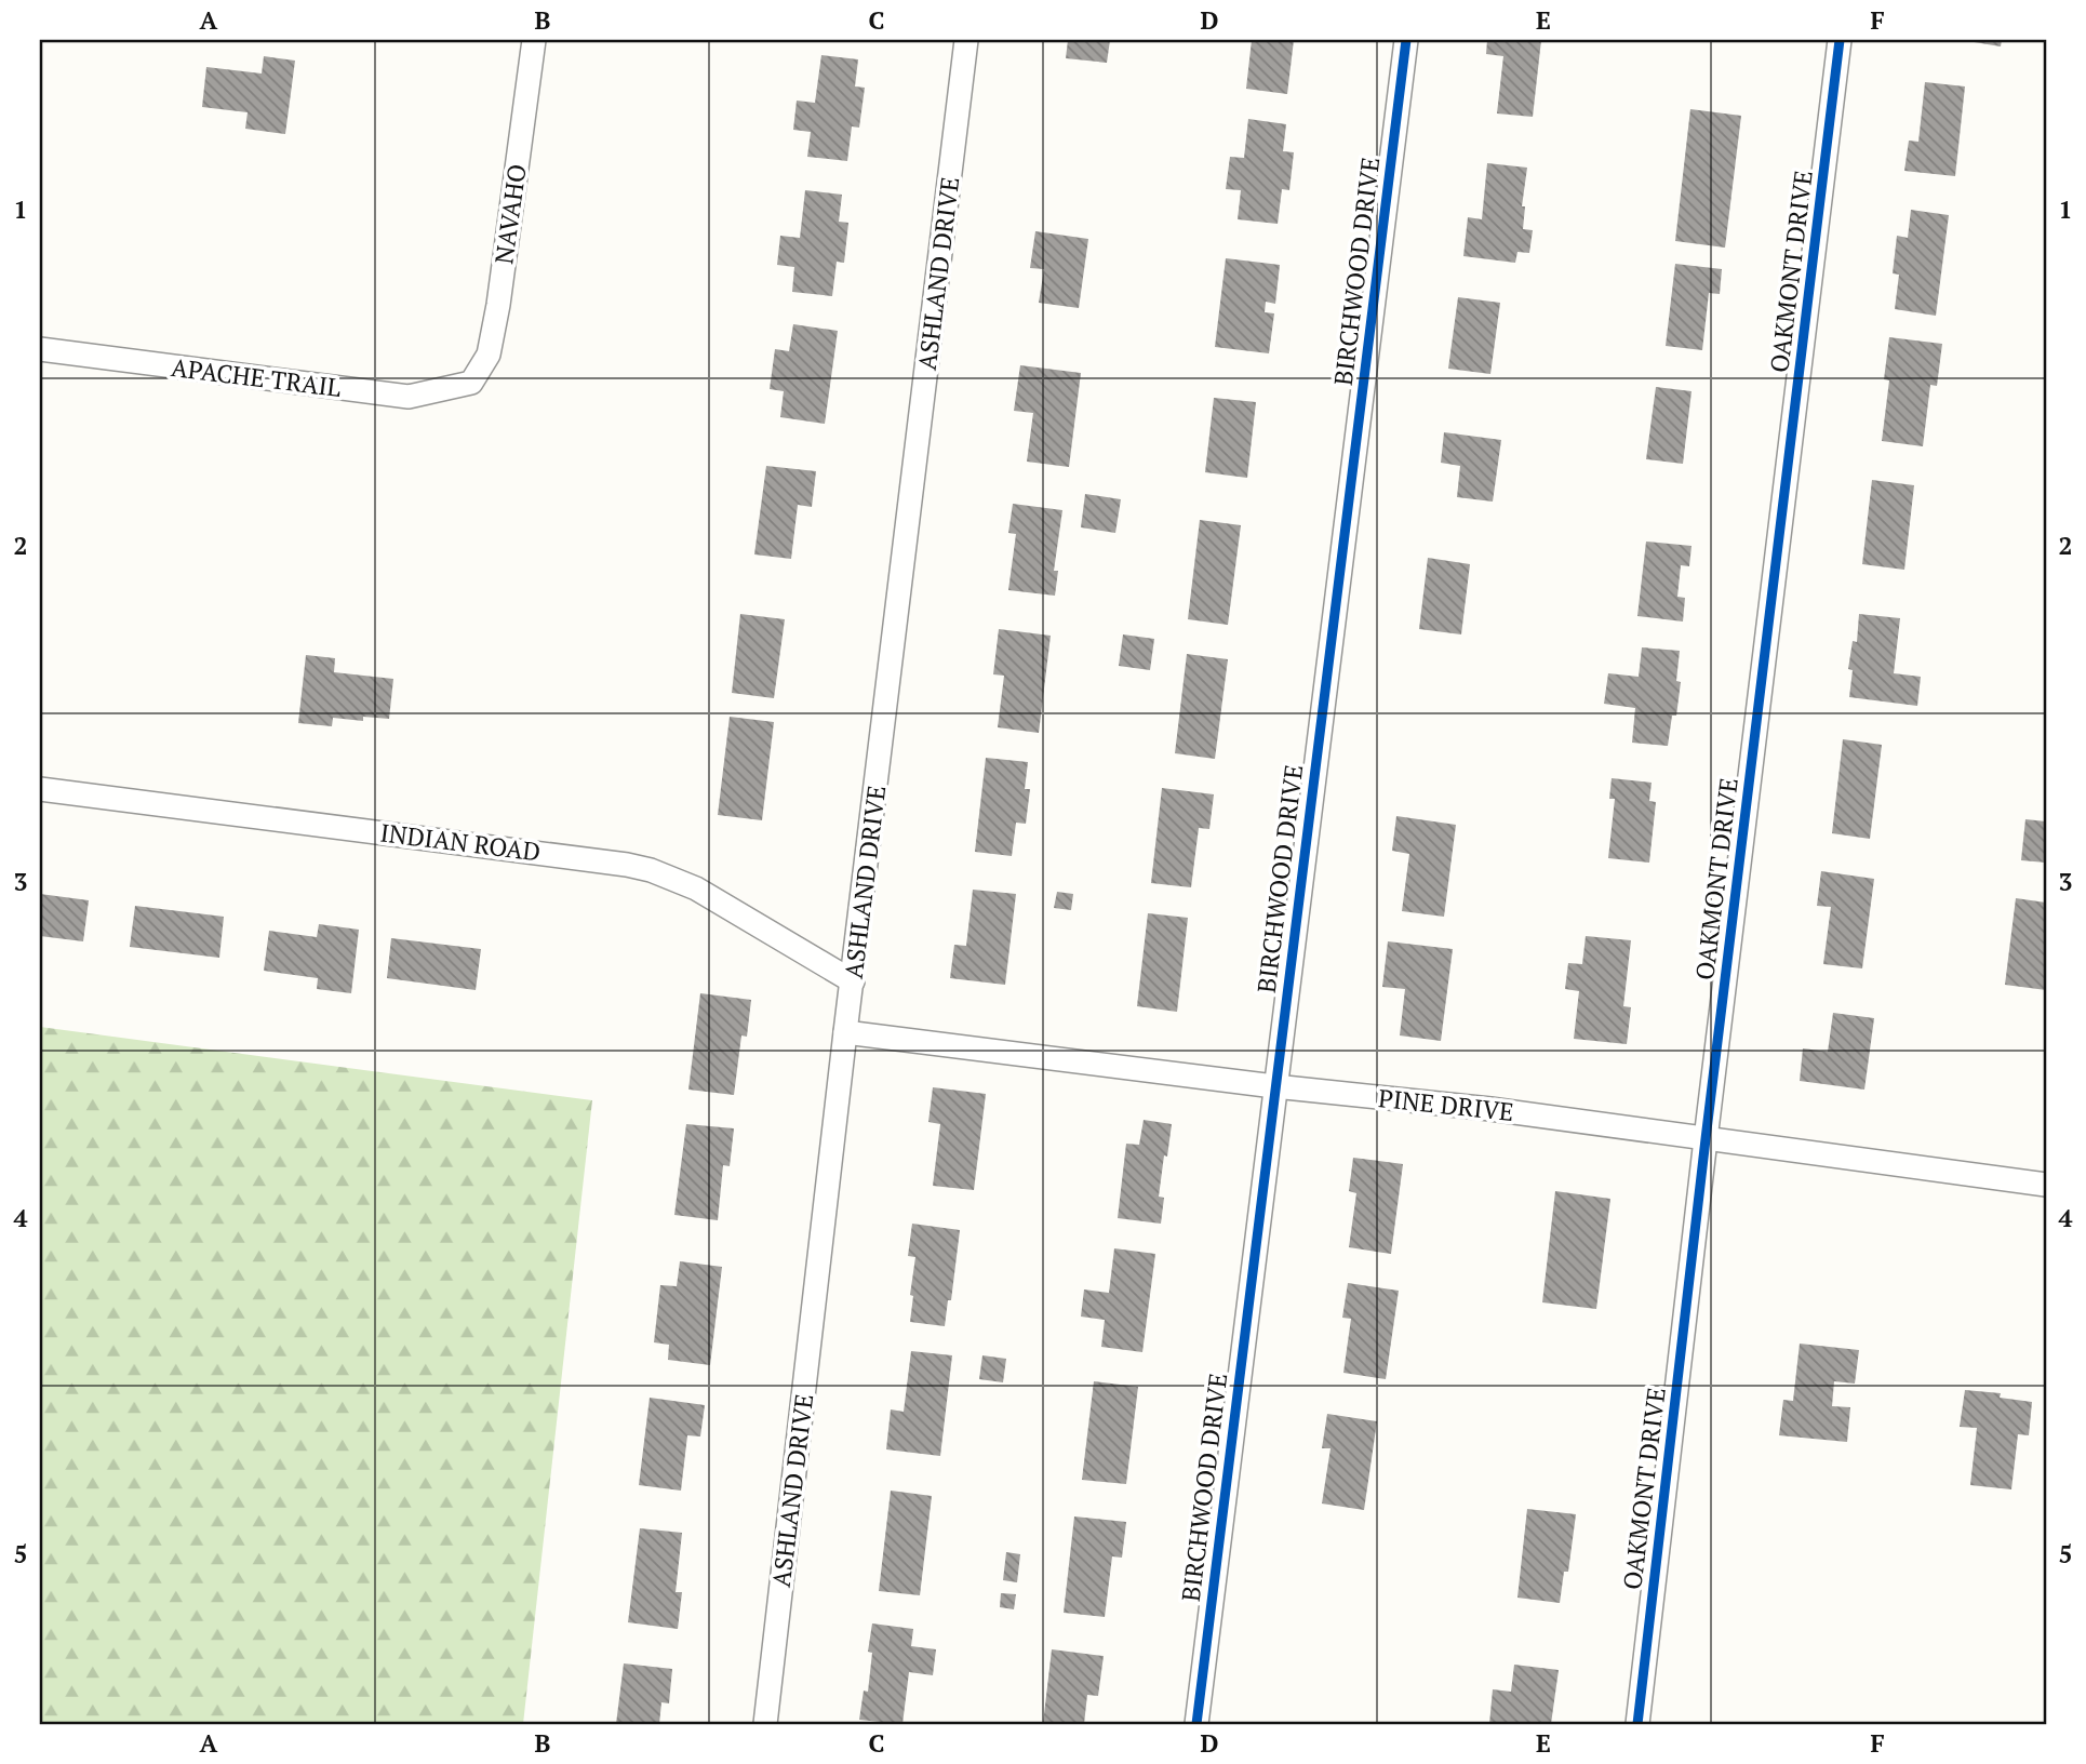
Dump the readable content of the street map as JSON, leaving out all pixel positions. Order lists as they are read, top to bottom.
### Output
{
  "streets": {
    "street": [
      "NAVAHO",
      "BIRCHWOOD DRIVE",
      "OAKMONT DRIVE",
      "ASHLAND DRIVE",
      "APACHE TRAIL",
      "INDIAN ROAD",
      "PINE DRIVE"
    ]
  },
  "crossings": [
    ["NAVAHO", "APACHE TRAIL"],
    ["BIRCHWOOD DRIVE", "PINE DRIVE"],
    ["OAKMONT DRIVE", "PINE DRIVE"],
    ["ASHLAND DRIVE", "INDIAN ROAD"],
    ["ASHLAND DRIVE", "PINE DRIVE"]
  ],
  "grid": {
    "columns": [
      "A",
      "B",
      "C",
      "D",
      "E",
      "F"
    ],
    "rows": [
      "1",
      "2",
      "3",
      "4",
      "5"
    ]
  }
}
